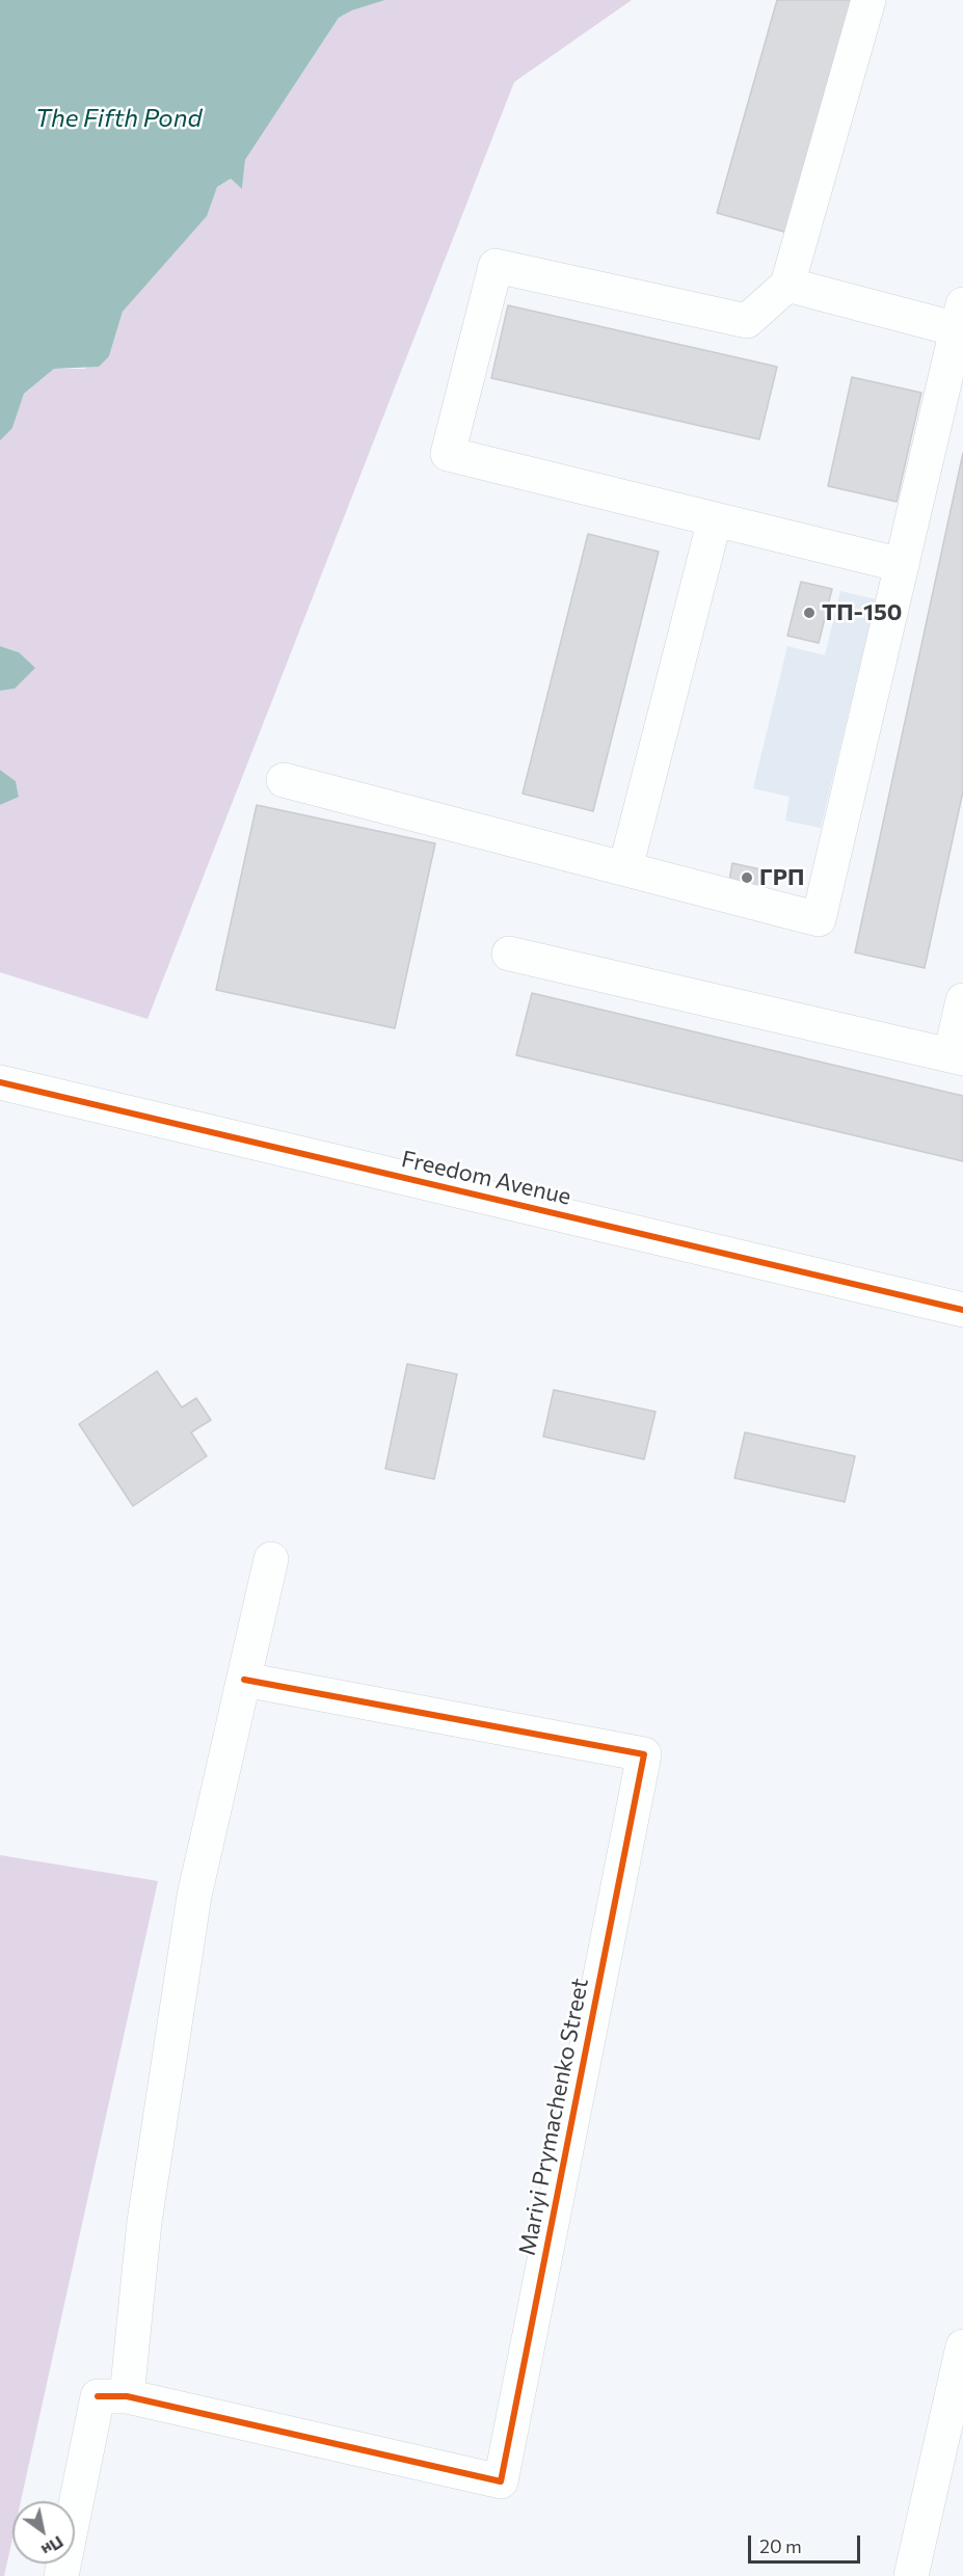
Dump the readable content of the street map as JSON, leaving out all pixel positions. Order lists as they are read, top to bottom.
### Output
{
  "streets": {
    "street": ["Freedom Avenue", "Mariyi Prymachenko Street"]
  },
  "water": ["The Fifth Pond"],
  "places": ["ТП-150", "ГРП"],
  "scale_bar": "20 m",
  "north": "bottom right"
}
